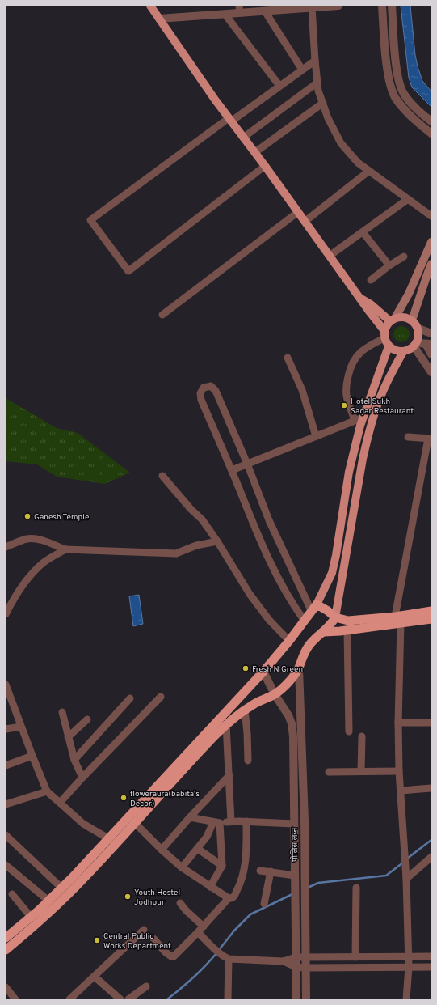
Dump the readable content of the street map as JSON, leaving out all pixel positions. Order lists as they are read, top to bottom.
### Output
{
  "streets": {
    "street": ["पोलिस लय्न"]
  },
  "places": [
    "Hotel Sukh Sagar Restaurant",
    "Ganesh Temple",
    "Fresh N Green",
    "floweraura(babita's Decor)",
    "Youth Hostel Jodhpur",
    "Central Public Works Department"
  ]
}
